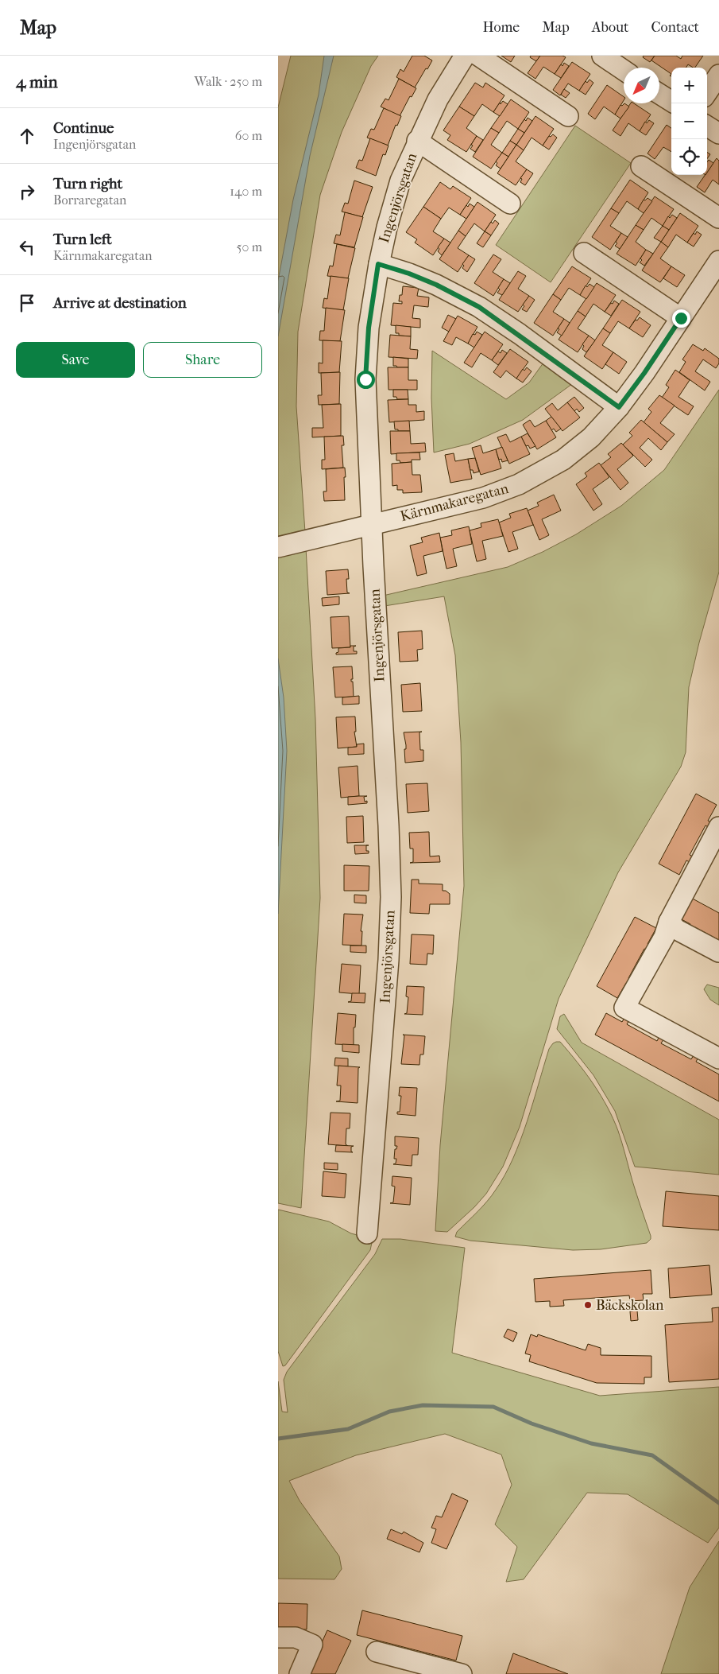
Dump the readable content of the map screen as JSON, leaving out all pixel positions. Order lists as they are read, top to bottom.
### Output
{
  "streets": {
    "street": ["Ingenjörsgatan", "Kärnmakaregatan"]
  },
  "crossings": [
    ["Ingenjörsgatan", "Kärnmakaregatan"]
  ],
  "places": ["Bäckskolan"],
  "north": "bottom left",
  "page": {
    "header": "Map",
    "nav": [
      "Home",
      "Map",
      "About",
      "Contact"
    ],
    "heading": ["4 min", "Walk · 250 m"],
    "map_buttons": ["+", "−"],
    "list": [
      ["Continue", "Ingenjörsgatan", "60 m"],
      ["Turn right", "Borraregatan", "140 m"],
      ["Turn left", "Kärnmakaregatan", "50 m"],
      "Arrive at destination"
    ],
    "buttons": ["Save", "Share"]
  }
}
